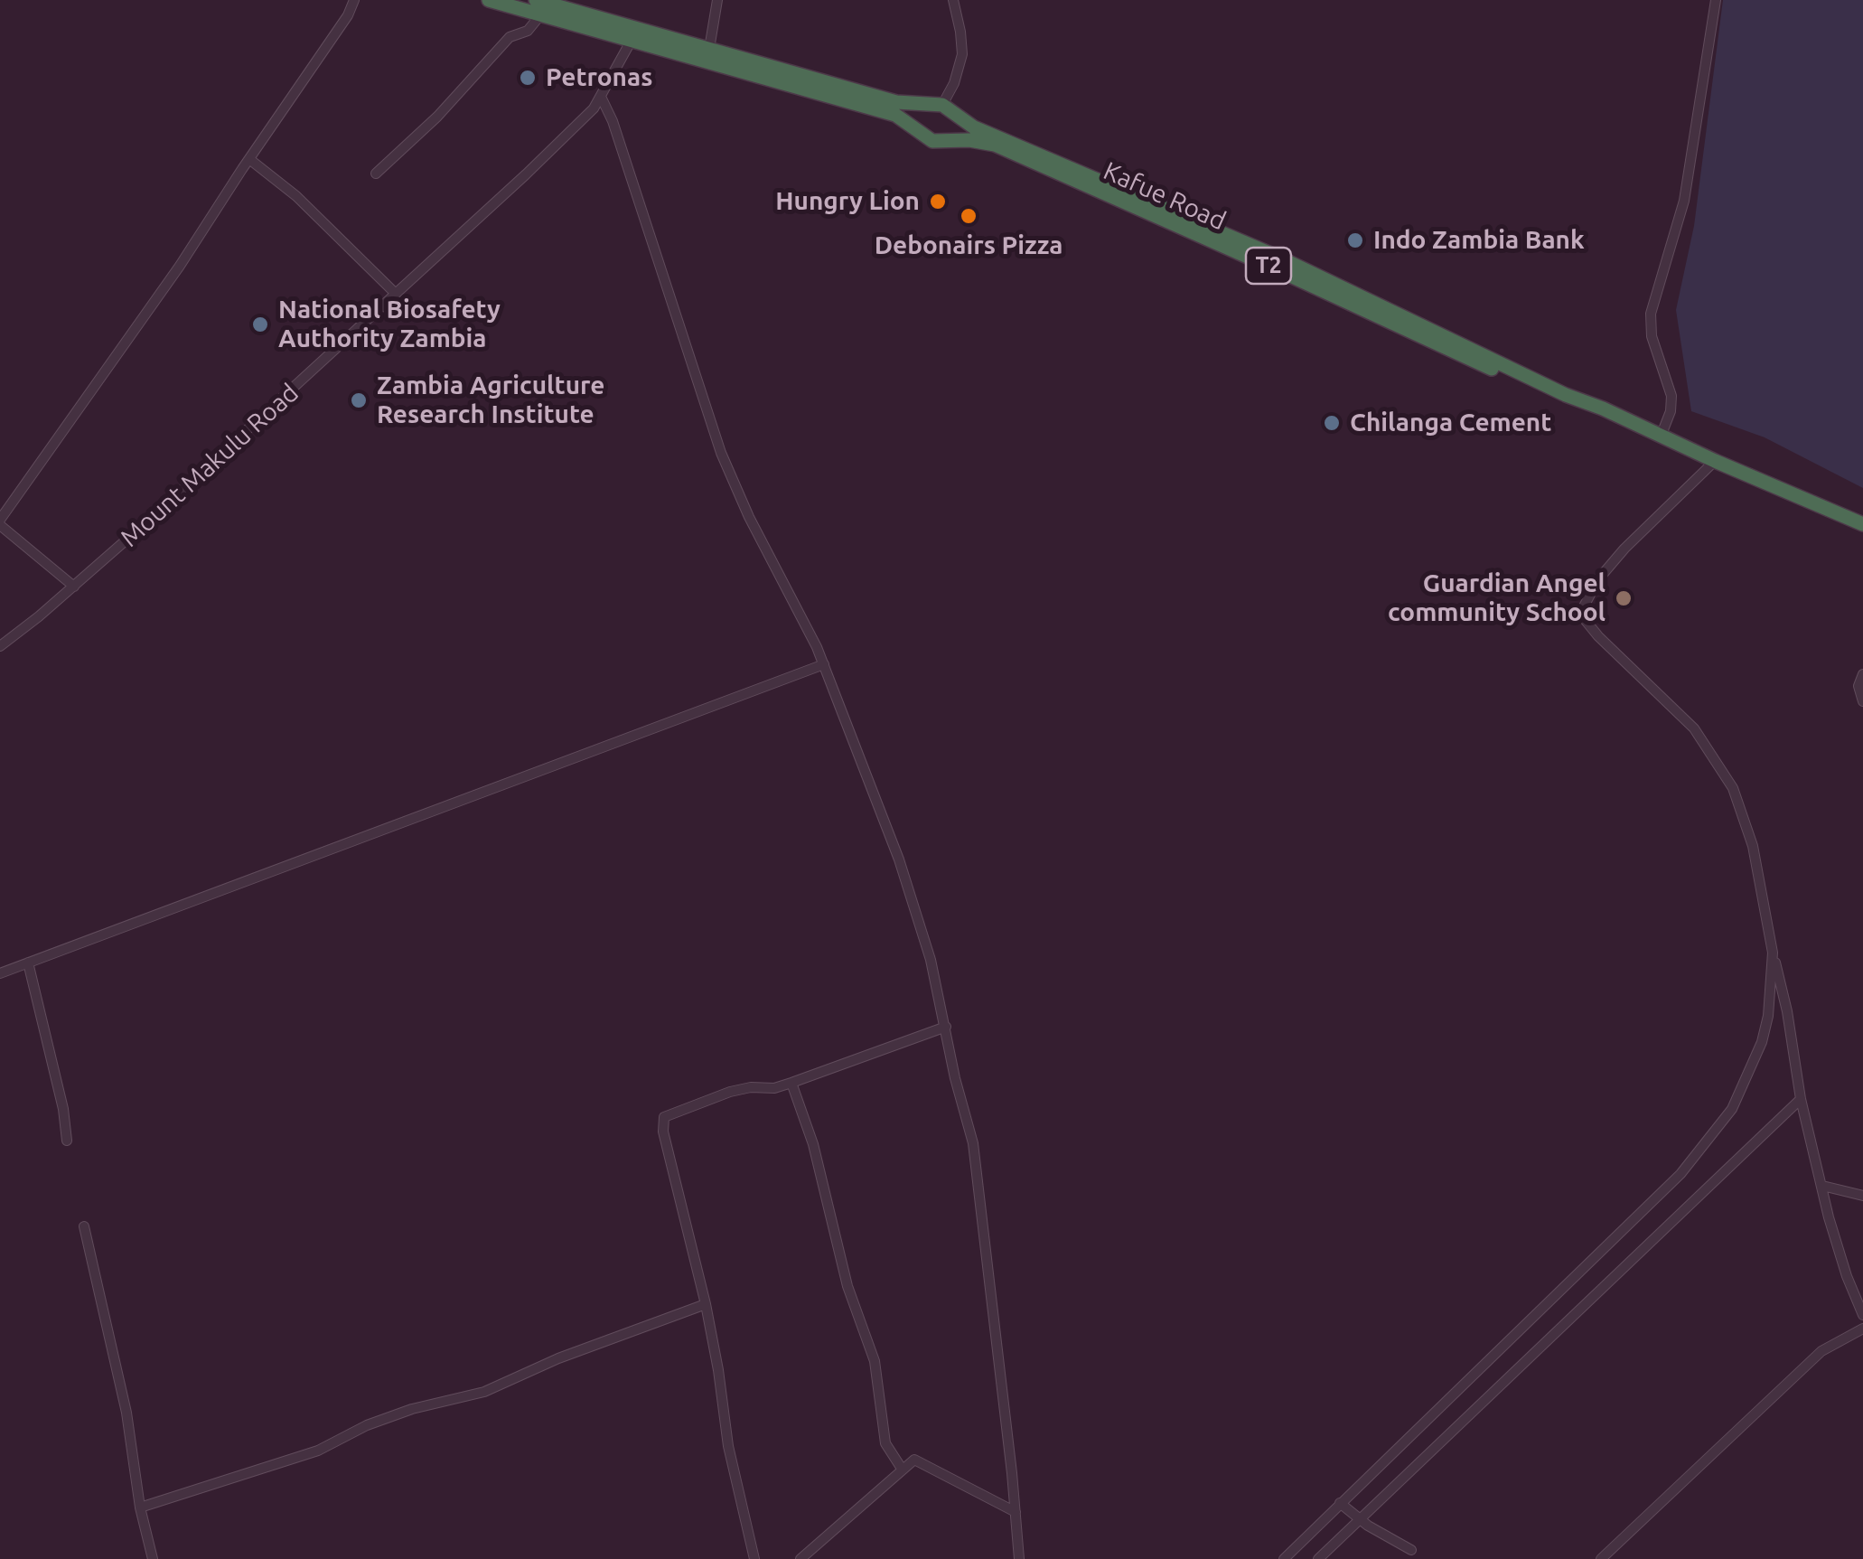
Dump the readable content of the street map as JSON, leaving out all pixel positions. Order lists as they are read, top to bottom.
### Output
{
  "streets": {
    "highway": ["Kafue Road", "T2"],
    "street": ["Mount Makulu Road"]
  },
  "places": [
    "Petronas",
    "Hungry Lion",
    "Debonairs Pizza",
    "Indo Zambia Bank",
    "National Biosafety Authority Zambia",
    "Zambia Agriculture Research Institute",
    "Chilanga Cement",
    "Guardian Angel community School"
  ]
}
